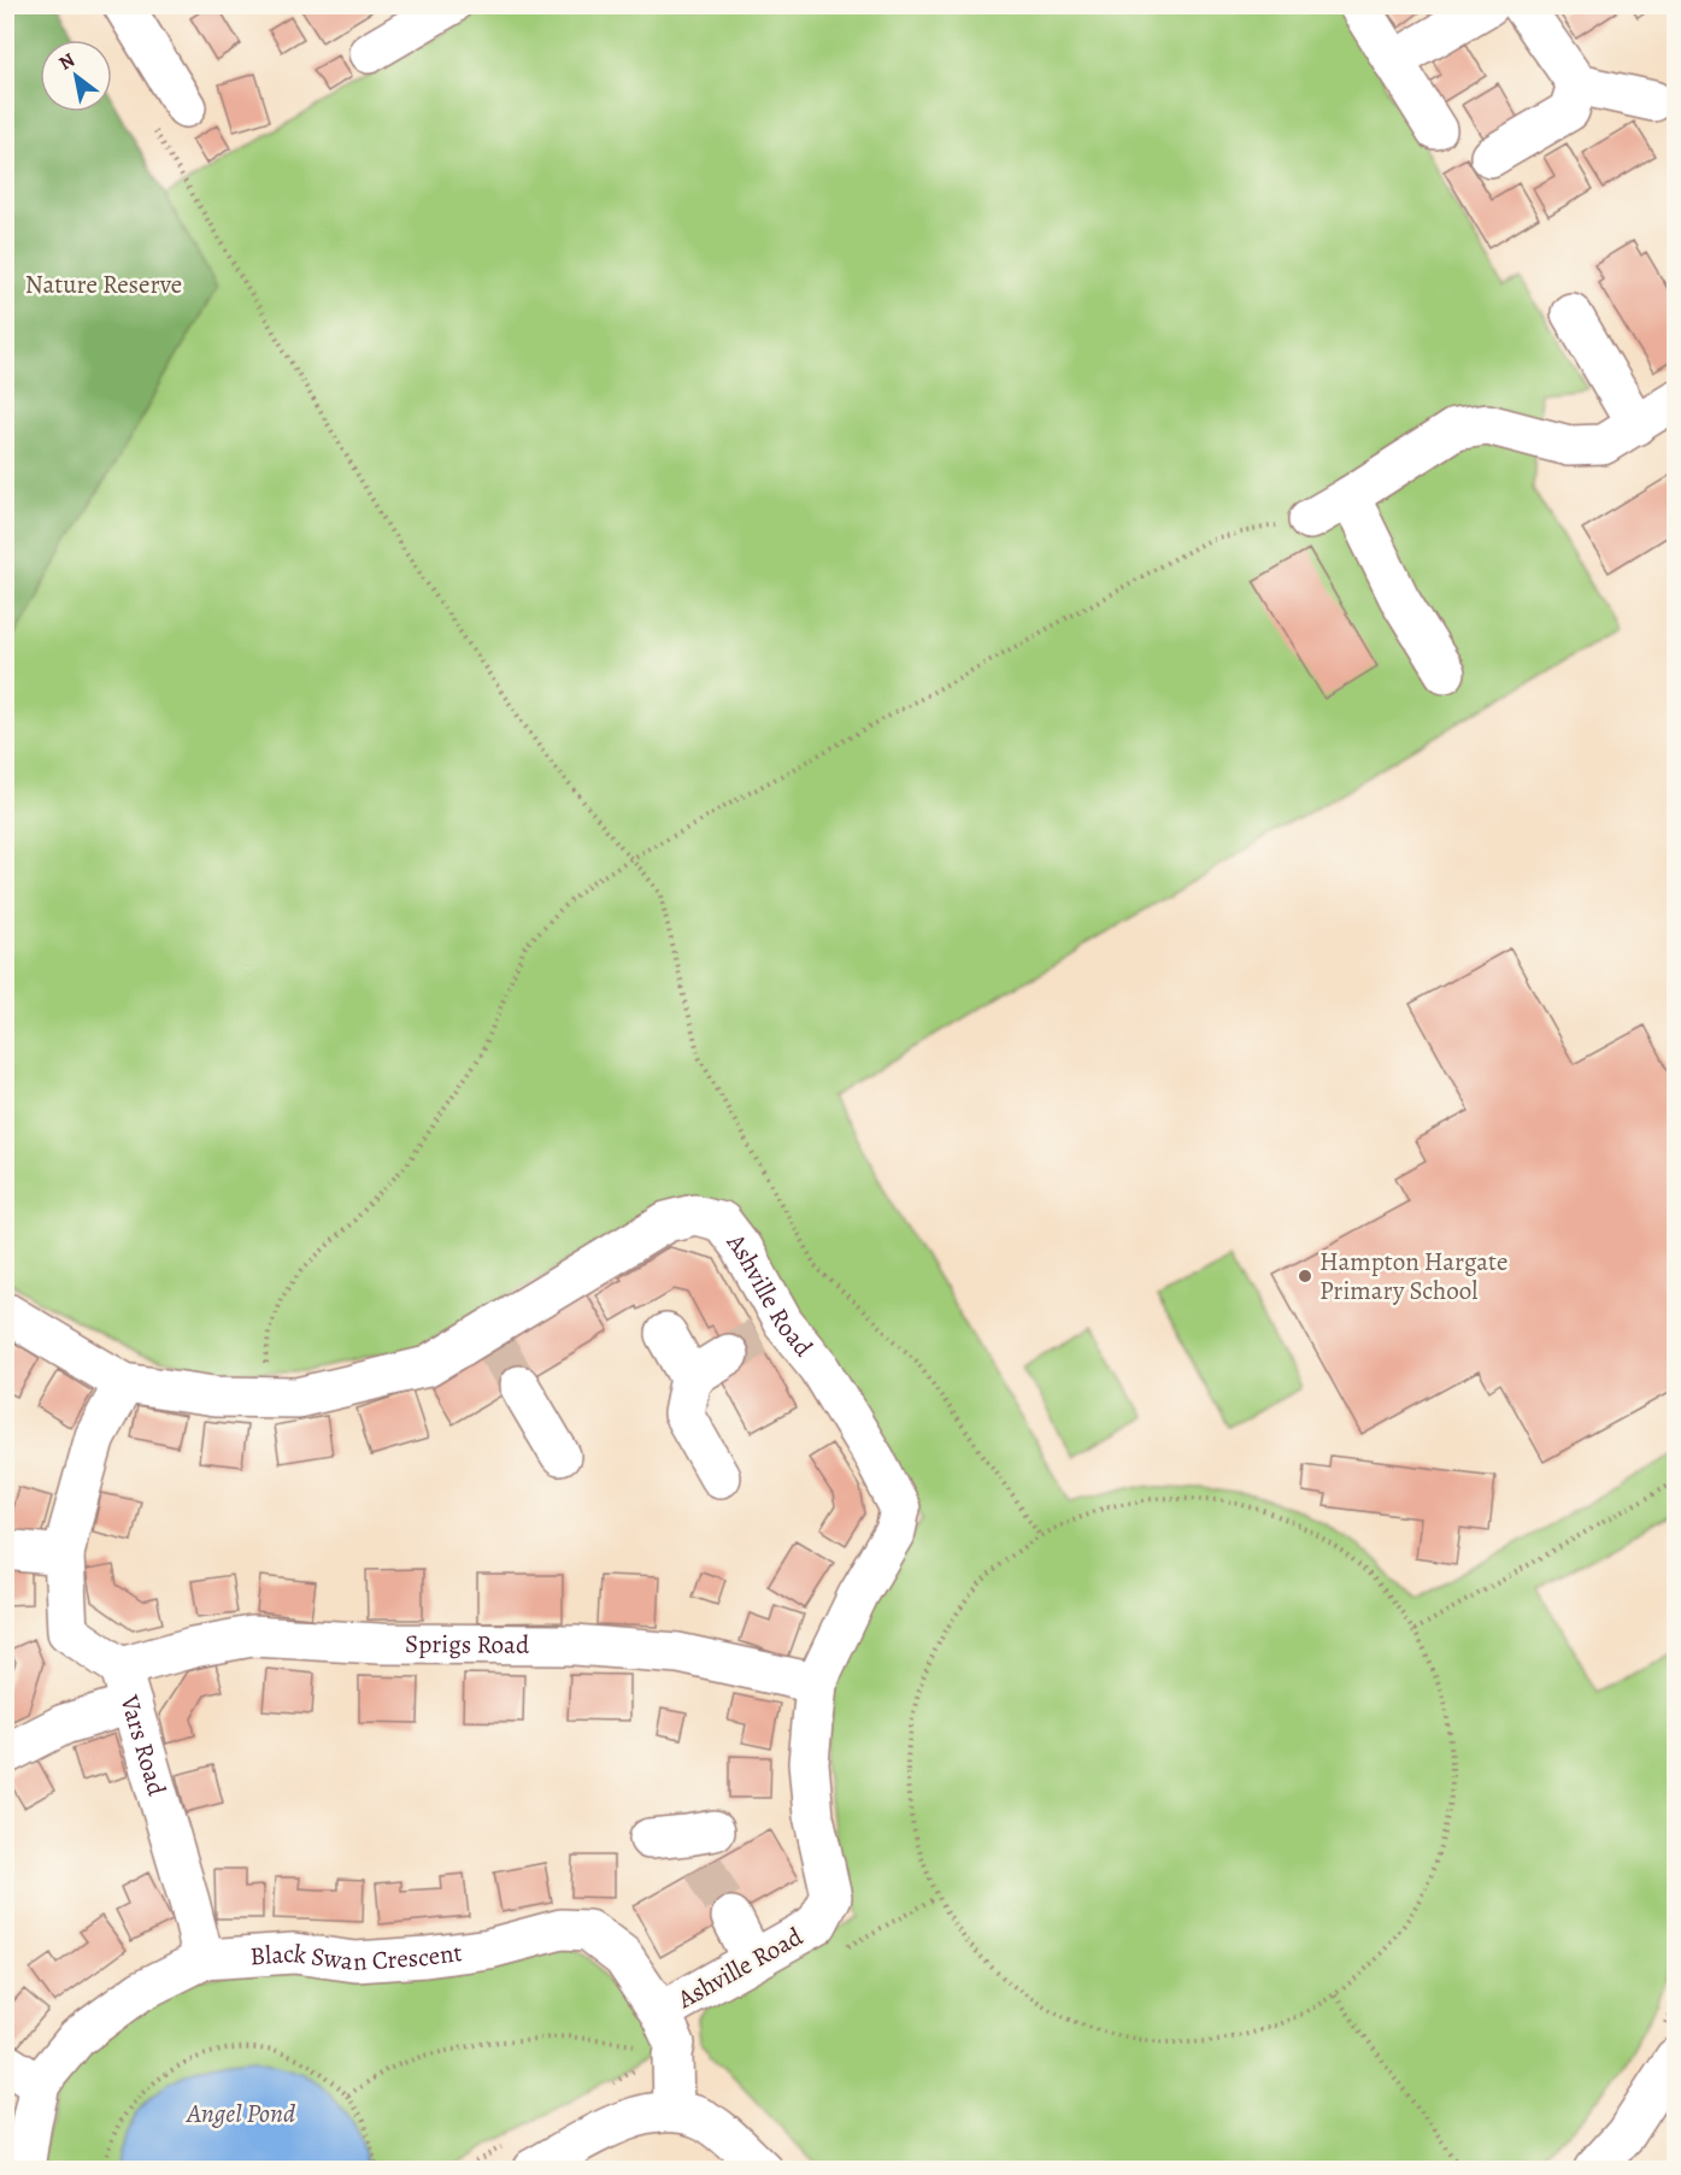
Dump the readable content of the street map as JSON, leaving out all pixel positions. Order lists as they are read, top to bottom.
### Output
{
  "streets": {
    "street": [
      "Ashville Road",
      "Sprigs Road",
      "Vars Road",
      "Black Swan Crescent"
    ]
  },
  "crossings": [
    ["Ashville Road", "Sprigs Road"],
    ["Ashville Road", "Vars Road"],
    ["Ashville Road", "Black Swan Crescent"],
    ["Sprigs Road", "Vars Road"],
    ["Vars Road", "Black Swan Crescent"]
  ],
  "water": ["Angel Pond"],
  "parks": ["Nature Reserve"],
  "places": ["Hampton Hargate Primary School"],
  "north": "top left"
}
